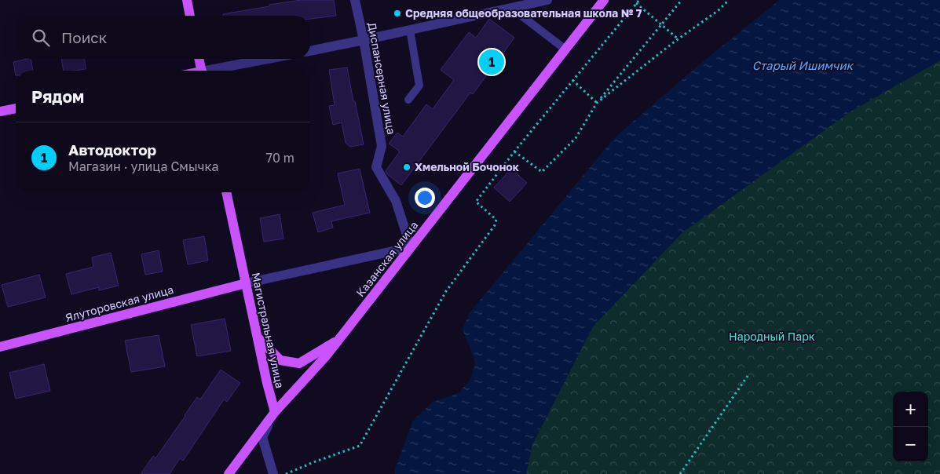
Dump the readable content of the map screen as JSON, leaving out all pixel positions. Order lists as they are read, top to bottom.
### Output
{
  "streets": {
    "main road": ["Казанская улица", "Ялуторовская улица", "Магистральная улица"],
    "street": ["Диспансерная улица"]
  },
  "crossings": [
    ["Диспансерная улица", "Казанская улица"],
    ["Казанская улица", "Магистральная улица"],
    ["Ялуторовская улица", "Магистральная улица"]
  ],
  "water": ["Старый Ишимчик"],
  "parks": ["Народный Парк"],
  "places": ["Средняя общеобразовательная школа № 7", "Хмельной Бочонок"],
  "page": {
    "search": "Поиск",
    "pins": "1",
    "heading": "Рядом",
    "list": [
      {
        "mark": "1",
        "name": "Автодоктор",
        "note": "Магазин · улица Смычка",
        "value": "70 m"
      }
    ],
    "map_buttons": ["+", "−"]
  }
}
